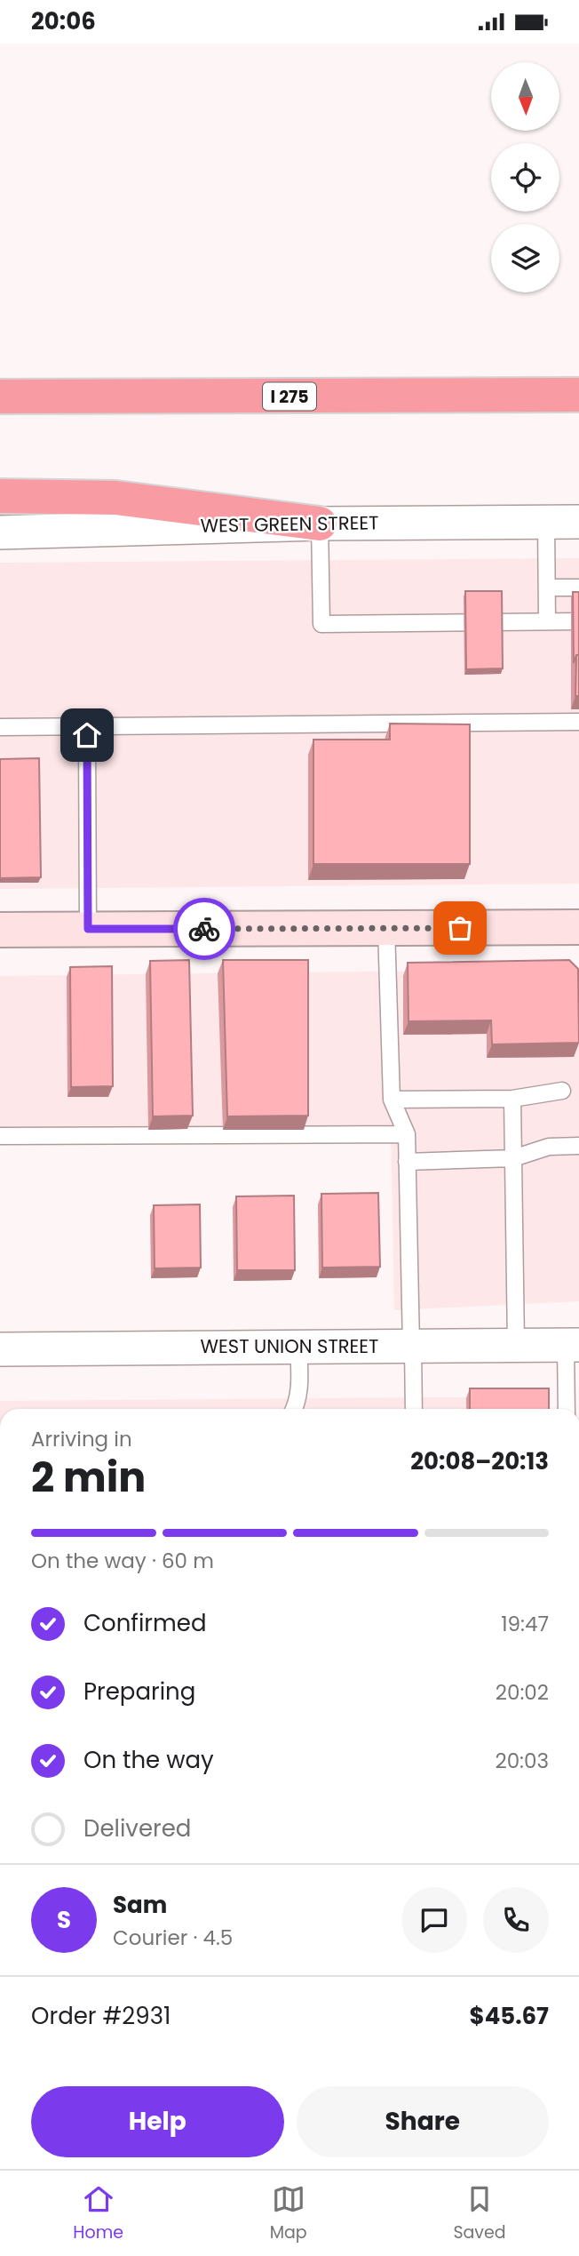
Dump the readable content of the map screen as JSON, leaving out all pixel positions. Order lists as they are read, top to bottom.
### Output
{
  "streets": {
    "highway": ["I 275"],
    "street": ["WEST GREEN STREET", "WEST UNION STREET"]
  },
  "north": "bottom",
  "page": {
    "status": "20:06",
    "heading": ["2 min", "Arriving in", "20:08–20:13"],
    "panel": [
      "Sam",
      "Courier · 4.5",
      "Order #2931",
      "$45.67"
    ],
    "bar": "On the way · 60 m",
    "list": [
      ["Confirmed", "19:47"],
      ["Preparing", "20:02"],
      ["On the way", "20:03"],
      "Delivered"
    ],
    "round": "S",
    "buttons": ["Help", "Share"],
    "tabs": ["Home", "Map", "Saved"]
  }
}
